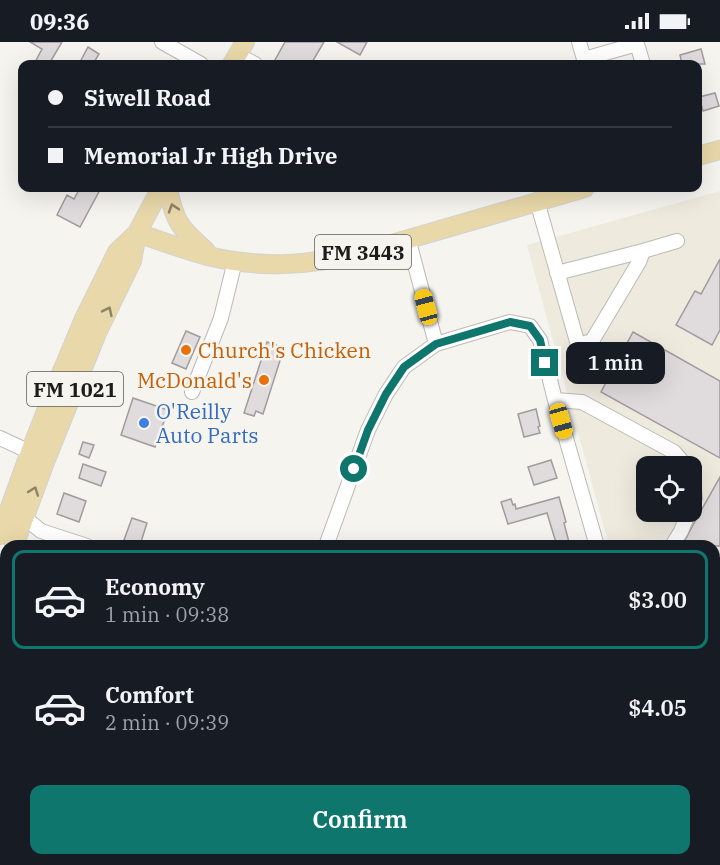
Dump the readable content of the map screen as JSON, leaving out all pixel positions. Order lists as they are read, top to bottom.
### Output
{
  "streets": {
    "main road": ["FM 3443", "FM 1021"]
  },
  "crossings": [
    ["FM 3443", "FM 1021"]
  ],
  "places": ["Church's Chicken", "McDonald's", "O'Reilly Auto Parts"],
  "page": {
    "status": "09:36",
    "banner": ["Siwell Road", "Memorial Jr High Drive"],
    "bubble": "1 min",
    "list": [
      {
        "name": "Economy",
        "note": "1 min · 09:38",
        "value": "$3.00"
      },
      {
        "name": "Comfort",
        "note": "2 min · 09:39",
        "value": "$4.05"
      }
    ],
    "buttons": "Confirm"
  }
}
